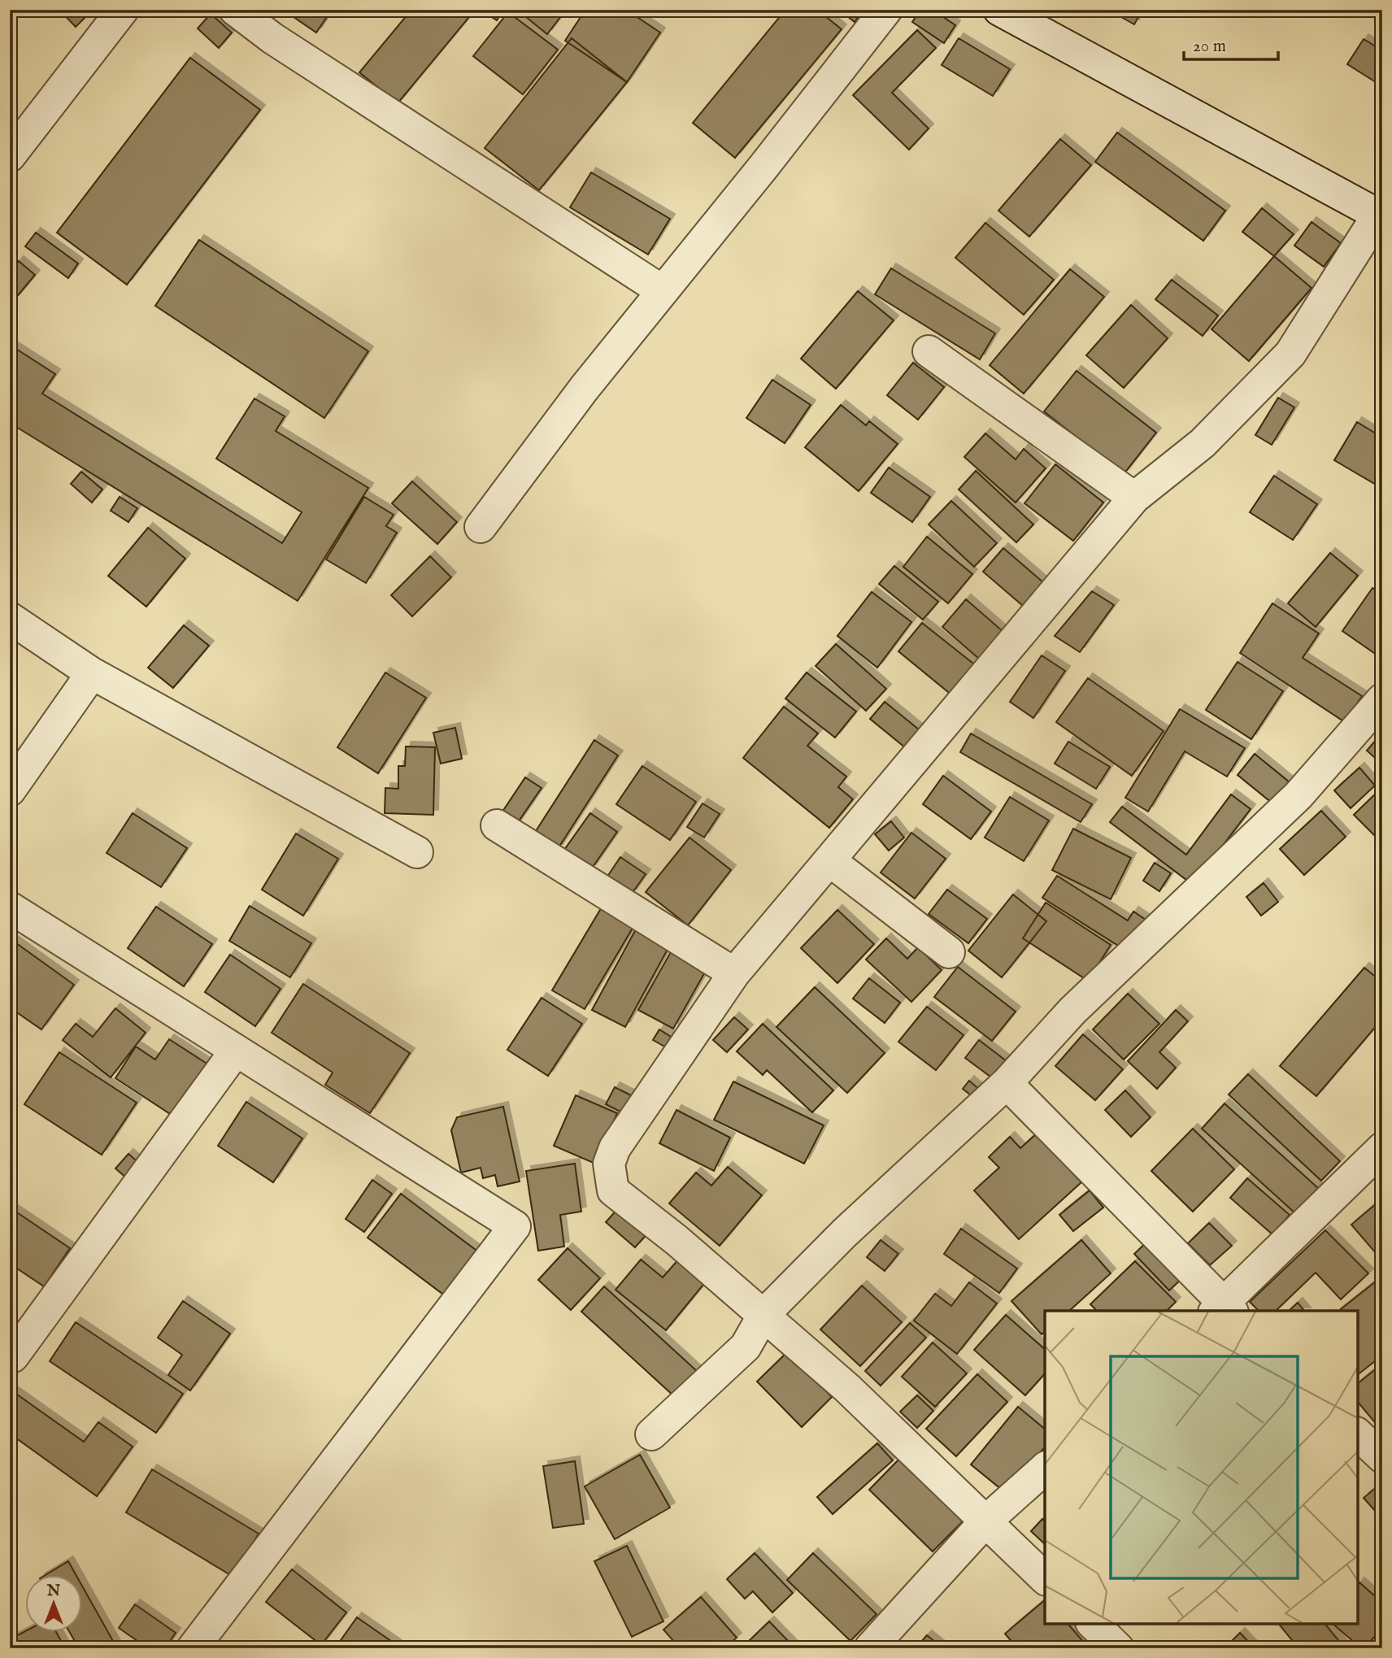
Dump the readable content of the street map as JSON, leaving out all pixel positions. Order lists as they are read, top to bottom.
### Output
{
  "scale_bar": "20 m",
  "north": "top"
}
